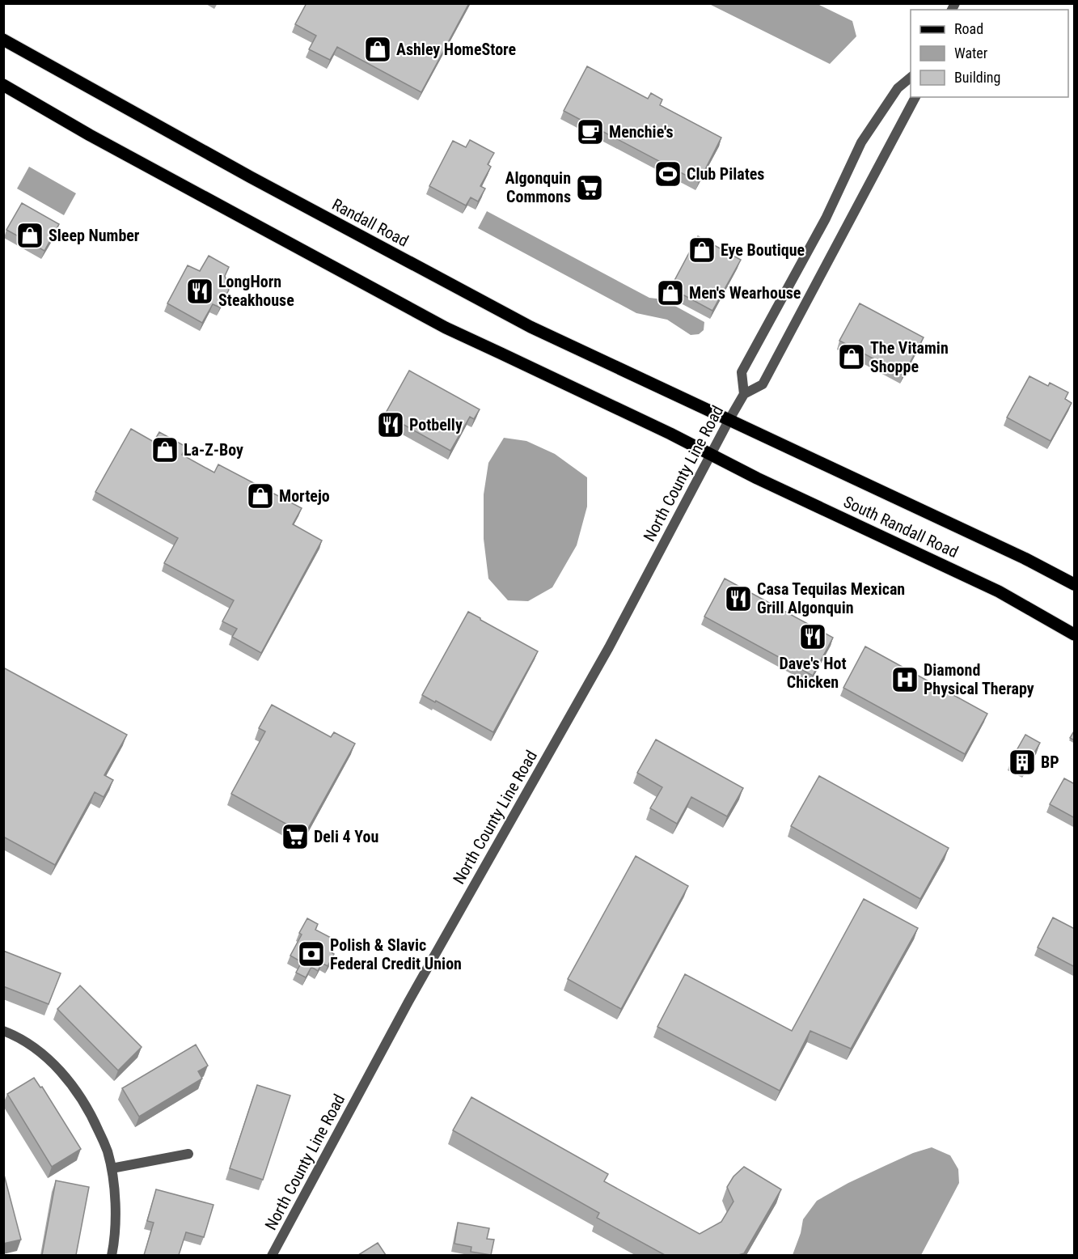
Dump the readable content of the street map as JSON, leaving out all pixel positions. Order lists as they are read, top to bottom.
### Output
{
  "streets": {
    "main road": ["Randall Road", "South Randall Road"],
    "street": ["North County Line Road"]
  },
  "crossings": [
    ["Randall Road", "North County Line Road"],
    ["Randall Road", "South Randall Road"],
    ["North County Line Road", "South Randall Road"]
  ],
  "places": {
    "shop": [
      "Ashley HomeStore",
      "Sleep Number",
      "Eye Boutique",
      "Men's Wearhouse",
      "The Vitamin Shoppe",
      "La-Z-Boy",
      "Mortejo"
    ],
    "cafe": ["Menchie's"],
    "sports": ["Club Pilates"],
    "supermarket": ["Algonquin Commons", "Deli 4 You"],
    "restaurant": [
      "LongHorn Steakhouse",
      "Potbelly",
      "Casa Tequilas Mexican Grill Algonquin",
      "Dave's Hot Chicken"
    ],
    "hospital": ["Diamond Physical Therapy"],
    "building": ["BP"],
    "bank": ["Polish & Slavic Federal Credit Union"]
  },
  "legend": ["Road", "Water", "Building"]
}
